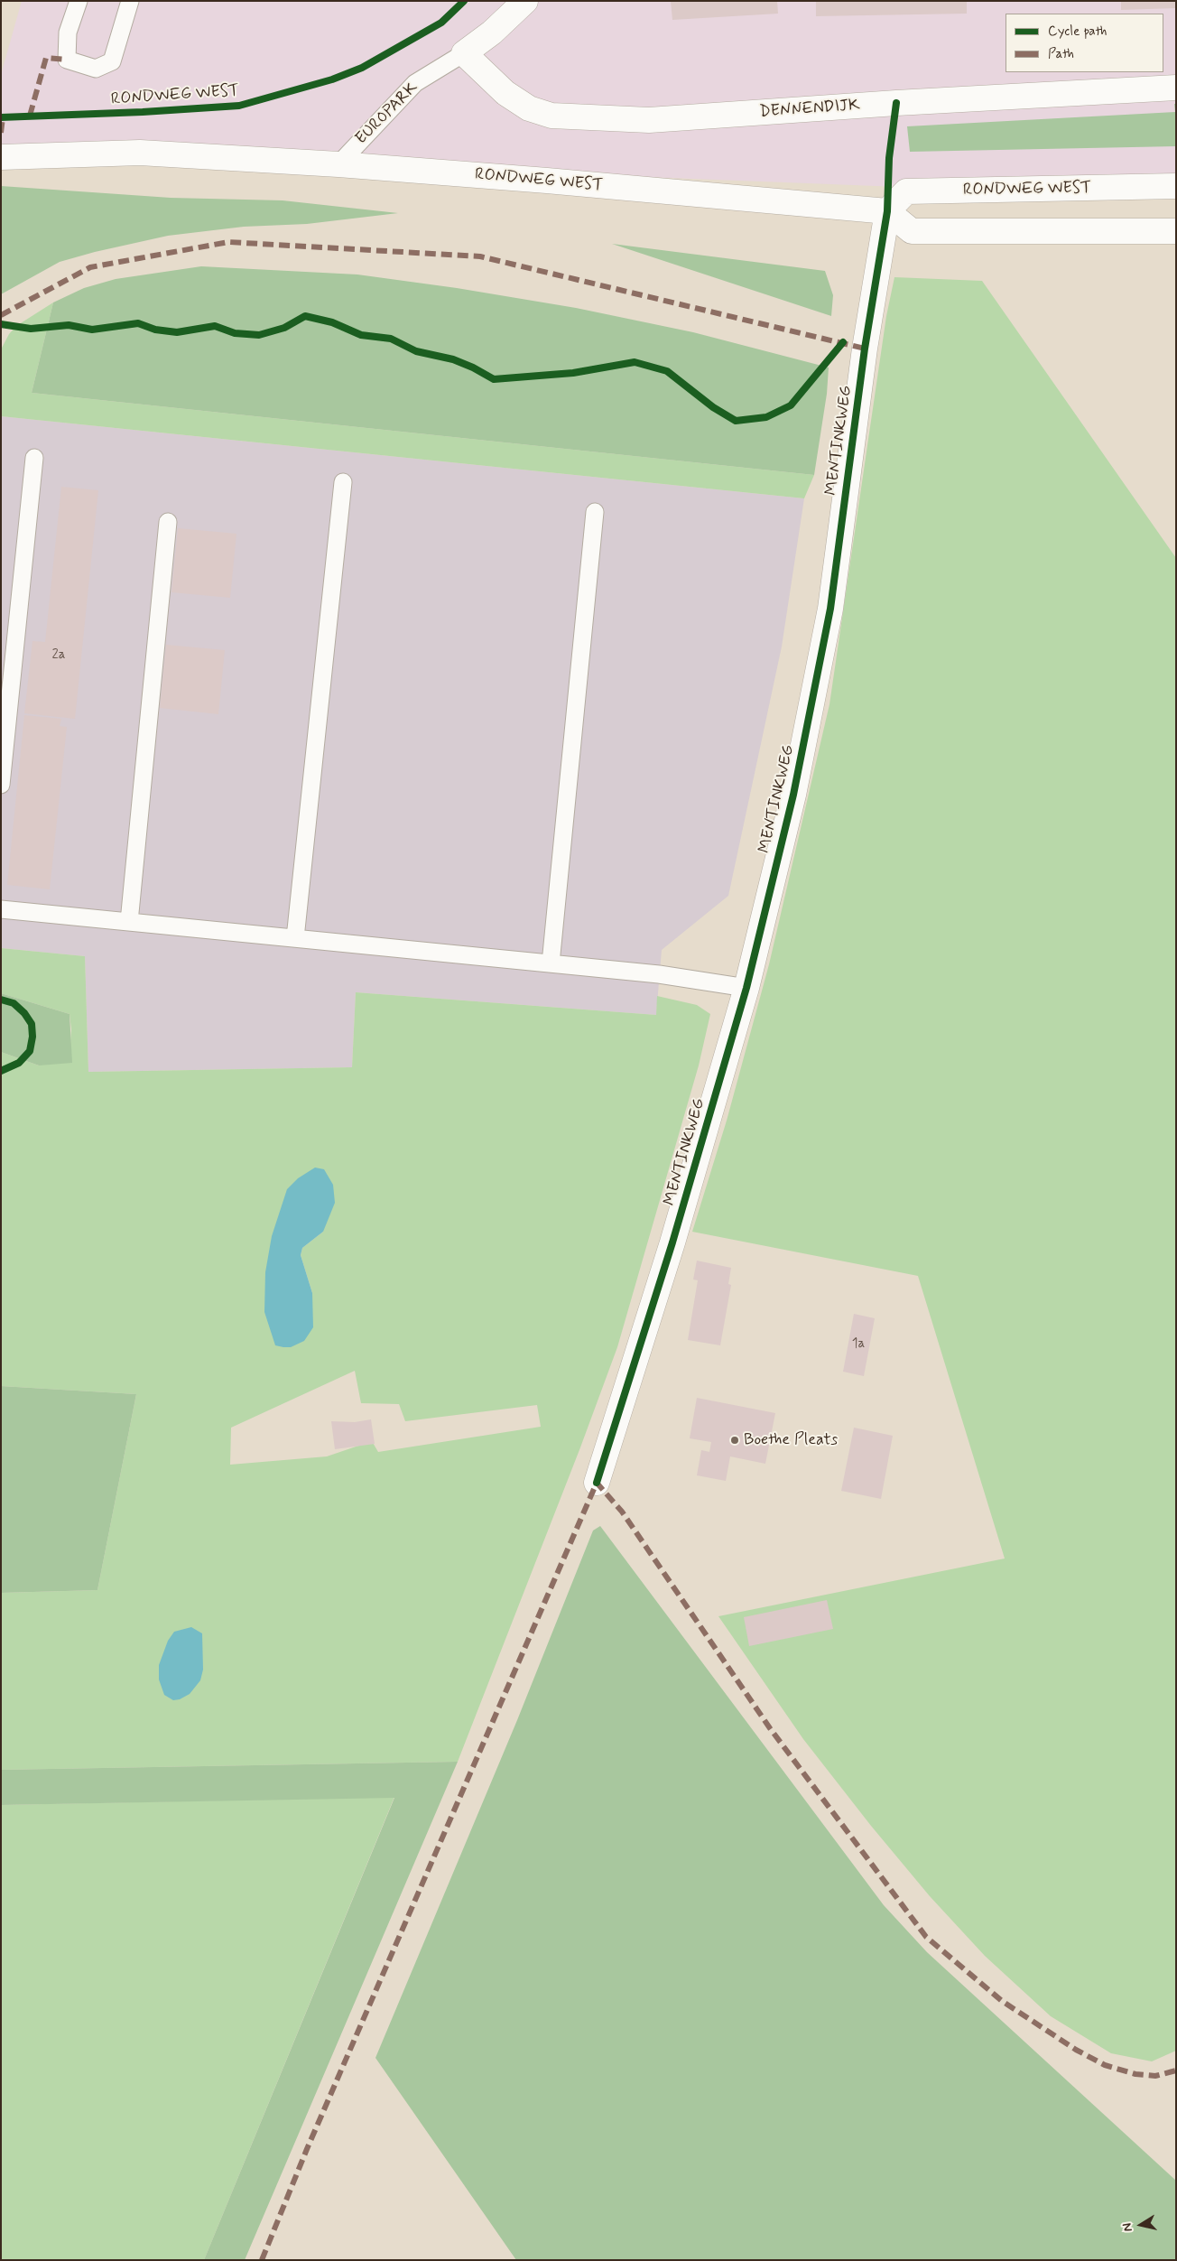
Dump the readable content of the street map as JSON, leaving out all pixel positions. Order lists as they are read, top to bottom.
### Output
{
  "streets": {
    "street": [
      "RONDWEG WEST",
      "DENNENDIJK",
      "EUROPARK",
      "MENTINKWEG"
    ]
  },
  "crossings": [
    ["RONDWEG WEST", "EUROPARK"],
    ["RONDWEG WEST", "MENTINKWEG"],
    ["DENNENDIJK", "EUROPARK"]
  ],
  "places": ["Boethe Pleats"],
  "house_numbers": ["2a", "1a"],
  "legend": ["Cycle path", "Path"],
  "north": "left"
}
